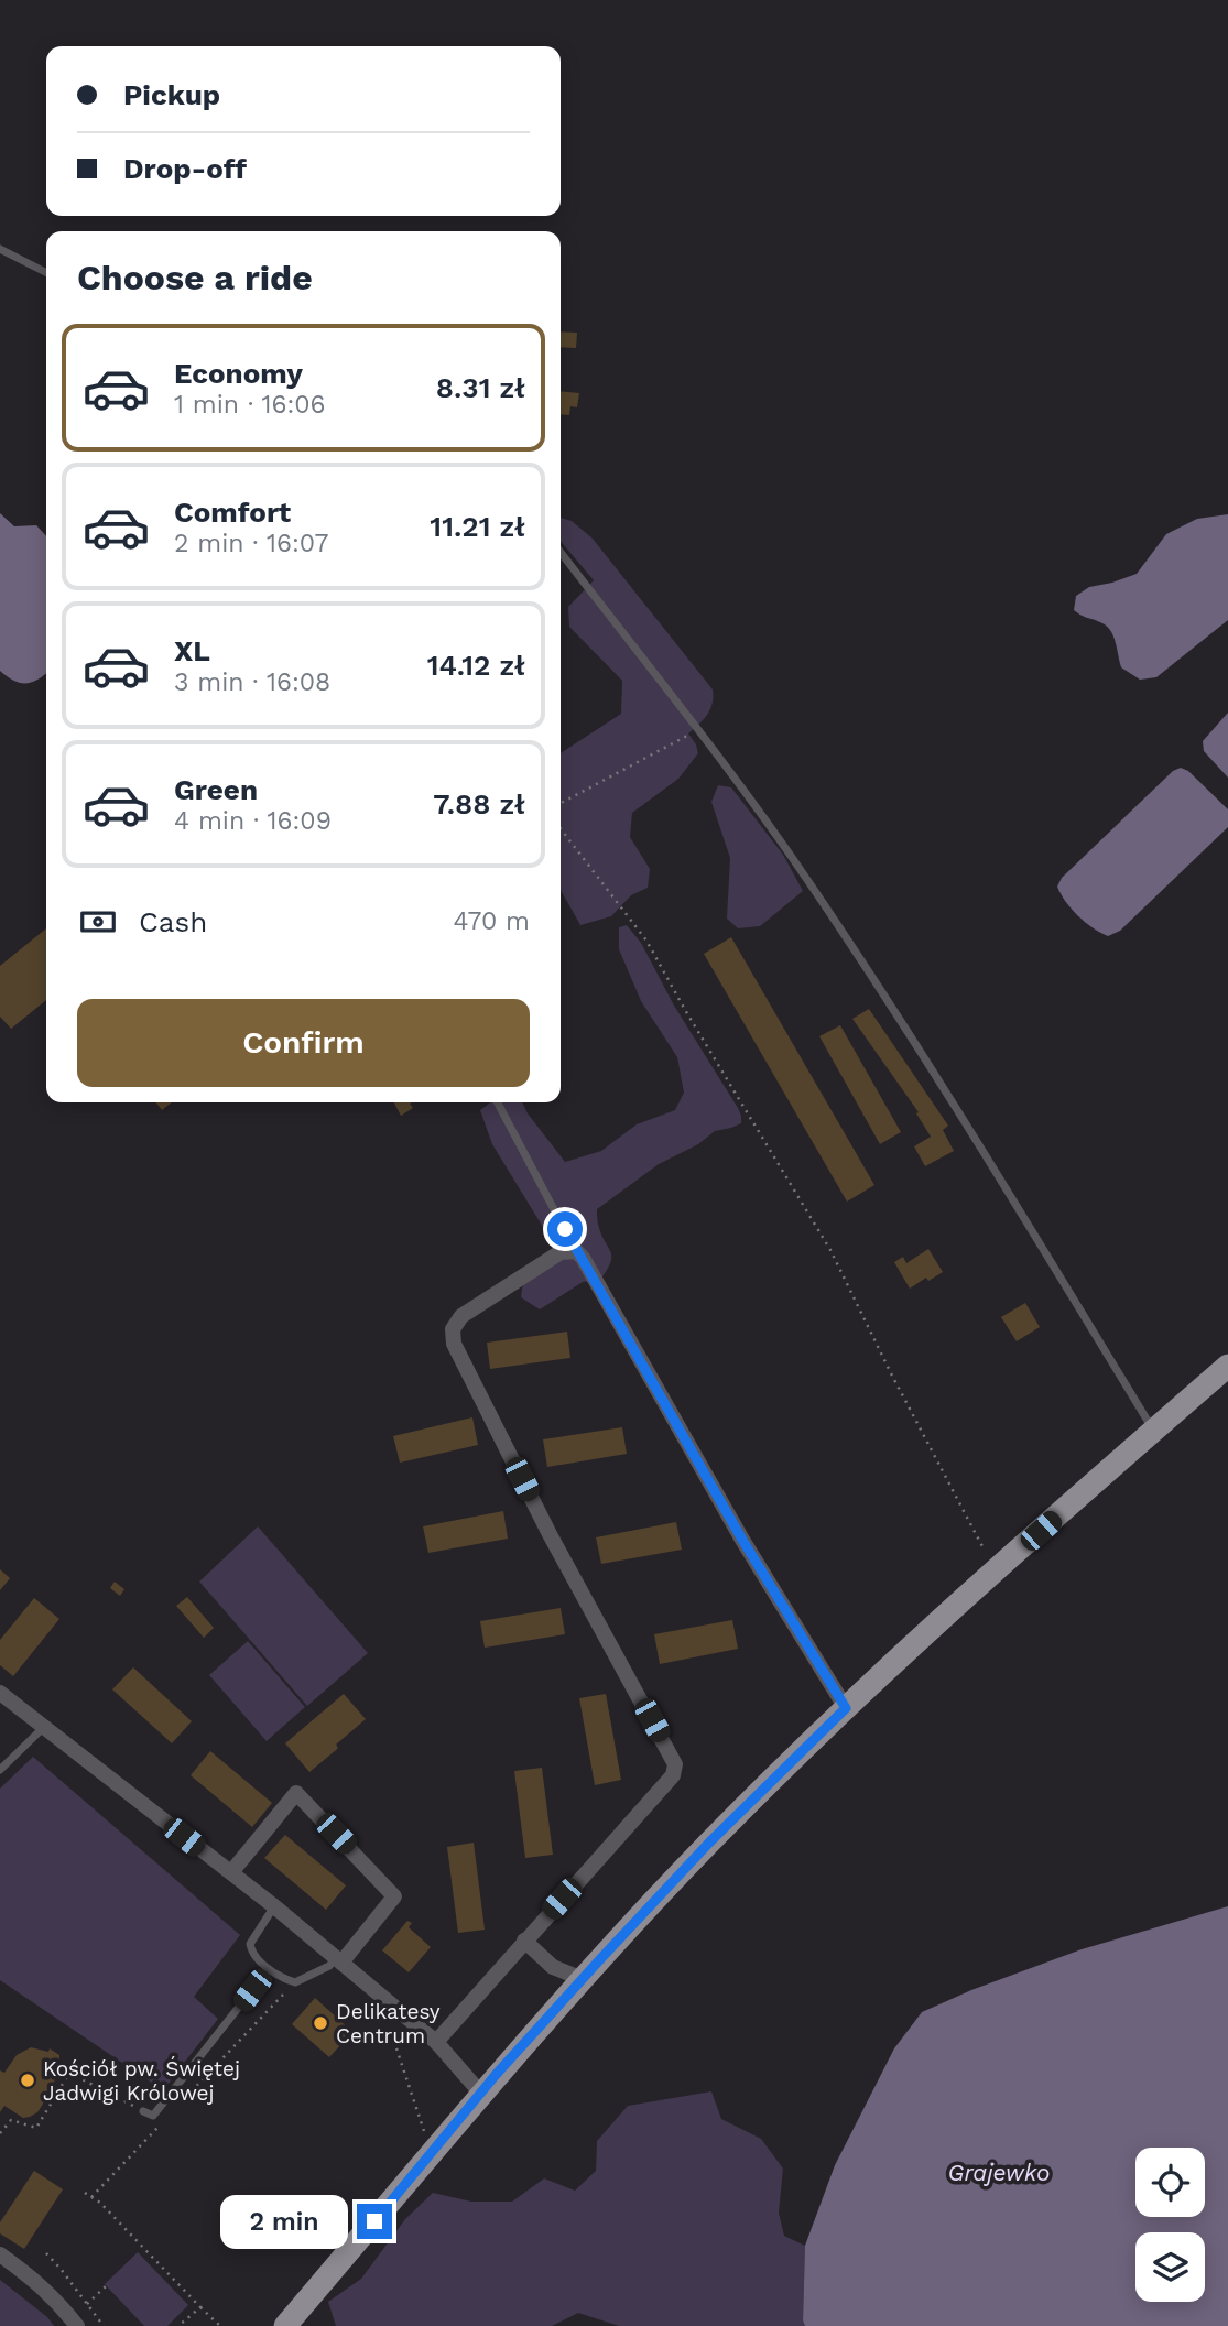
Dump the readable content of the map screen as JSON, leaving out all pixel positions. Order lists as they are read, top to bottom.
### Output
{
  "water": ["Grajewko"],
  "places": ["Delikatesy Centrum", "Kościół pw. Świętej Jadwigi Królowej"],
  "page": {
    "banner": ["Pickup", "Drop-off"],
    "heading": "Choose a ride",
    "list": [
      {
        "name": "Economy",
        "note": "1 min · 16:06",
        "value": "8.31 zł"
      },
      {
        "name": "Comfort",
        "note": "2 min · 16:07",
        "value": "11.21 zł"
      },
      {
        "name": "XL",
        "note": "3 min · 16:08",
        "value": "14.12 zł"
      },
      {
        "name": "Green",
        "note": "4 min · 16:09",
        "value": "7.88 zł"
      }
    ],
    "pay": ["Cash", "470 m"],
    "buttons": "Confirm",
    "bubble": "2 min"
  }
}
